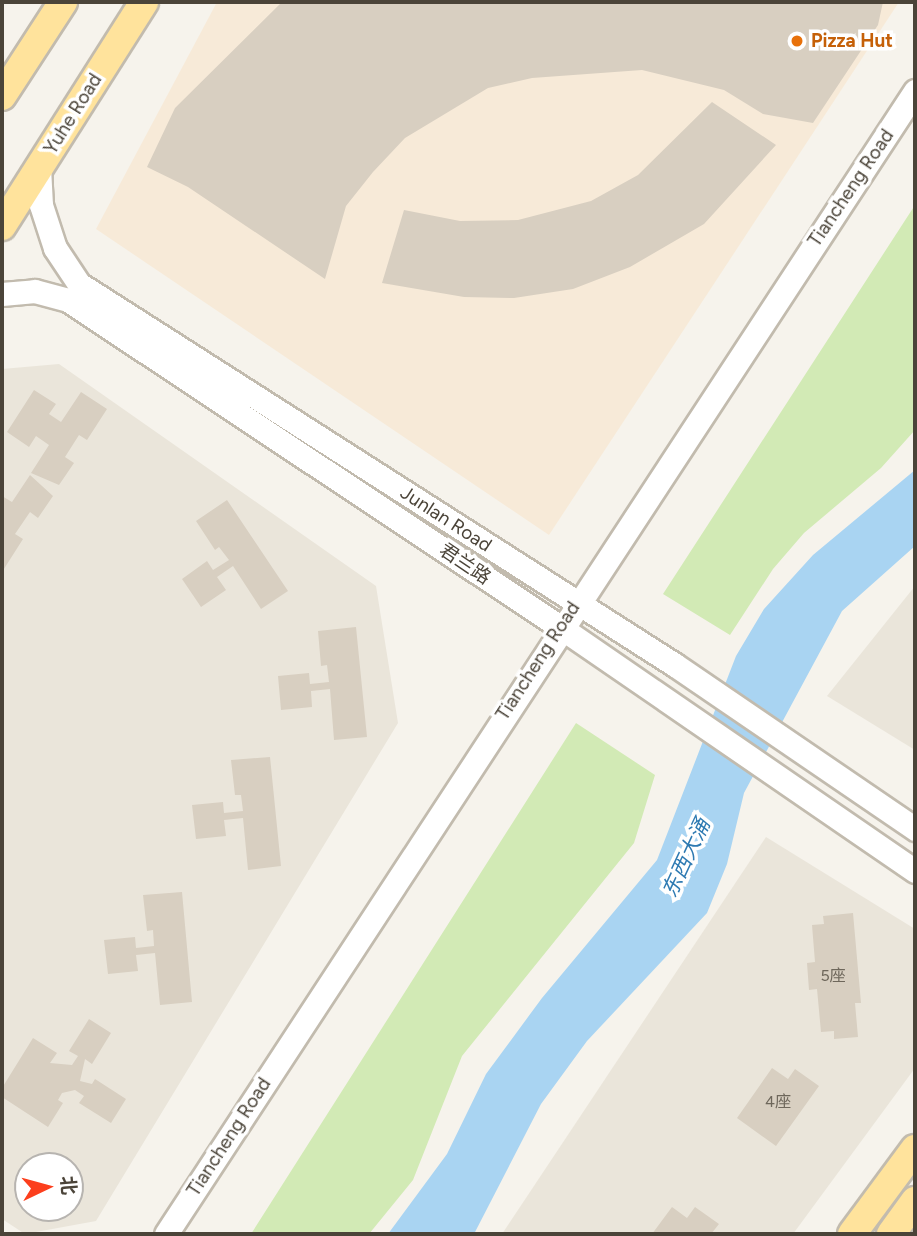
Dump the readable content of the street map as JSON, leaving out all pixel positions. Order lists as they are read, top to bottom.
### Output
{
  "streets": {
    "main road": ["Yuhe Road"],
    "street": ["Tiancheng Road", "Junlan Road", "君兰路"]
  },
  "crossings": [
    ["Yuhe Road", "Junlan Road"],
    ["Tiancheng Road", "Junlan Road"],
    ["Tiancheng Road", "君兰路"]
  ],
  "water": ["东西大涌"],
  "places": ["Pizza Hut"],
  "house_numbers": ["5座", "4座"],
  "north": "right"
}
